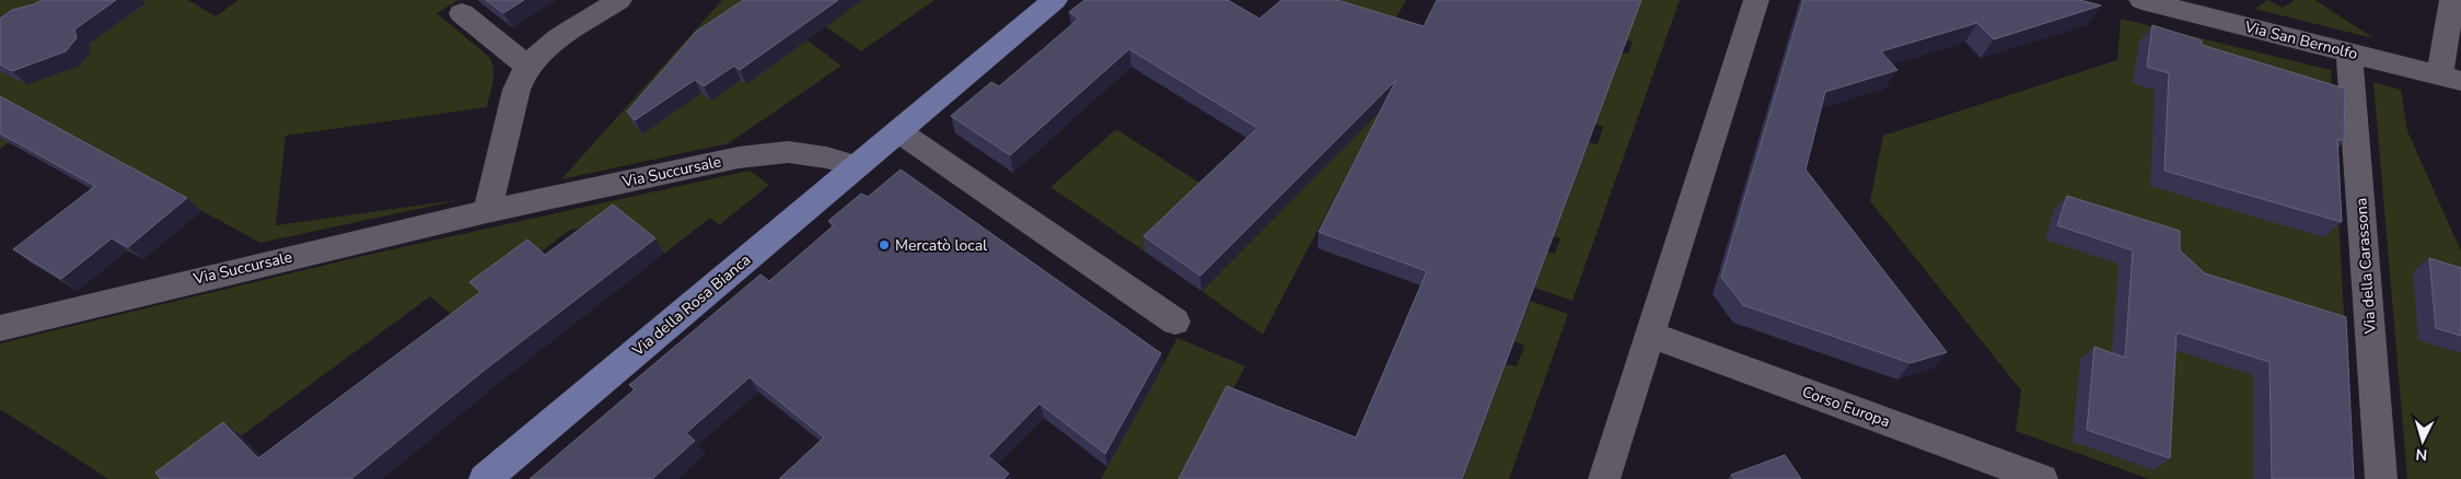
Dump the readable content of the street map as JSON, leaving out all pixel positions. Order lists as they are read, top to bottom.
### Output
{
  "streets": {
    "main road": ["Via della Rosa Bianca"],
    "street": [
      "Via San Bernolfo",
      "Via Succursale",
      "Via della Carassona",
      "Corso Europa"
    ]
  },
  "crossings": [
    ["Via San Bernolfo", "Via della Carassona"],
    ["Via Succursale", "Via della Rosa Bianca"]
  ],
  "places": ["Mercatò local"],
  "north": "bottom"
}
